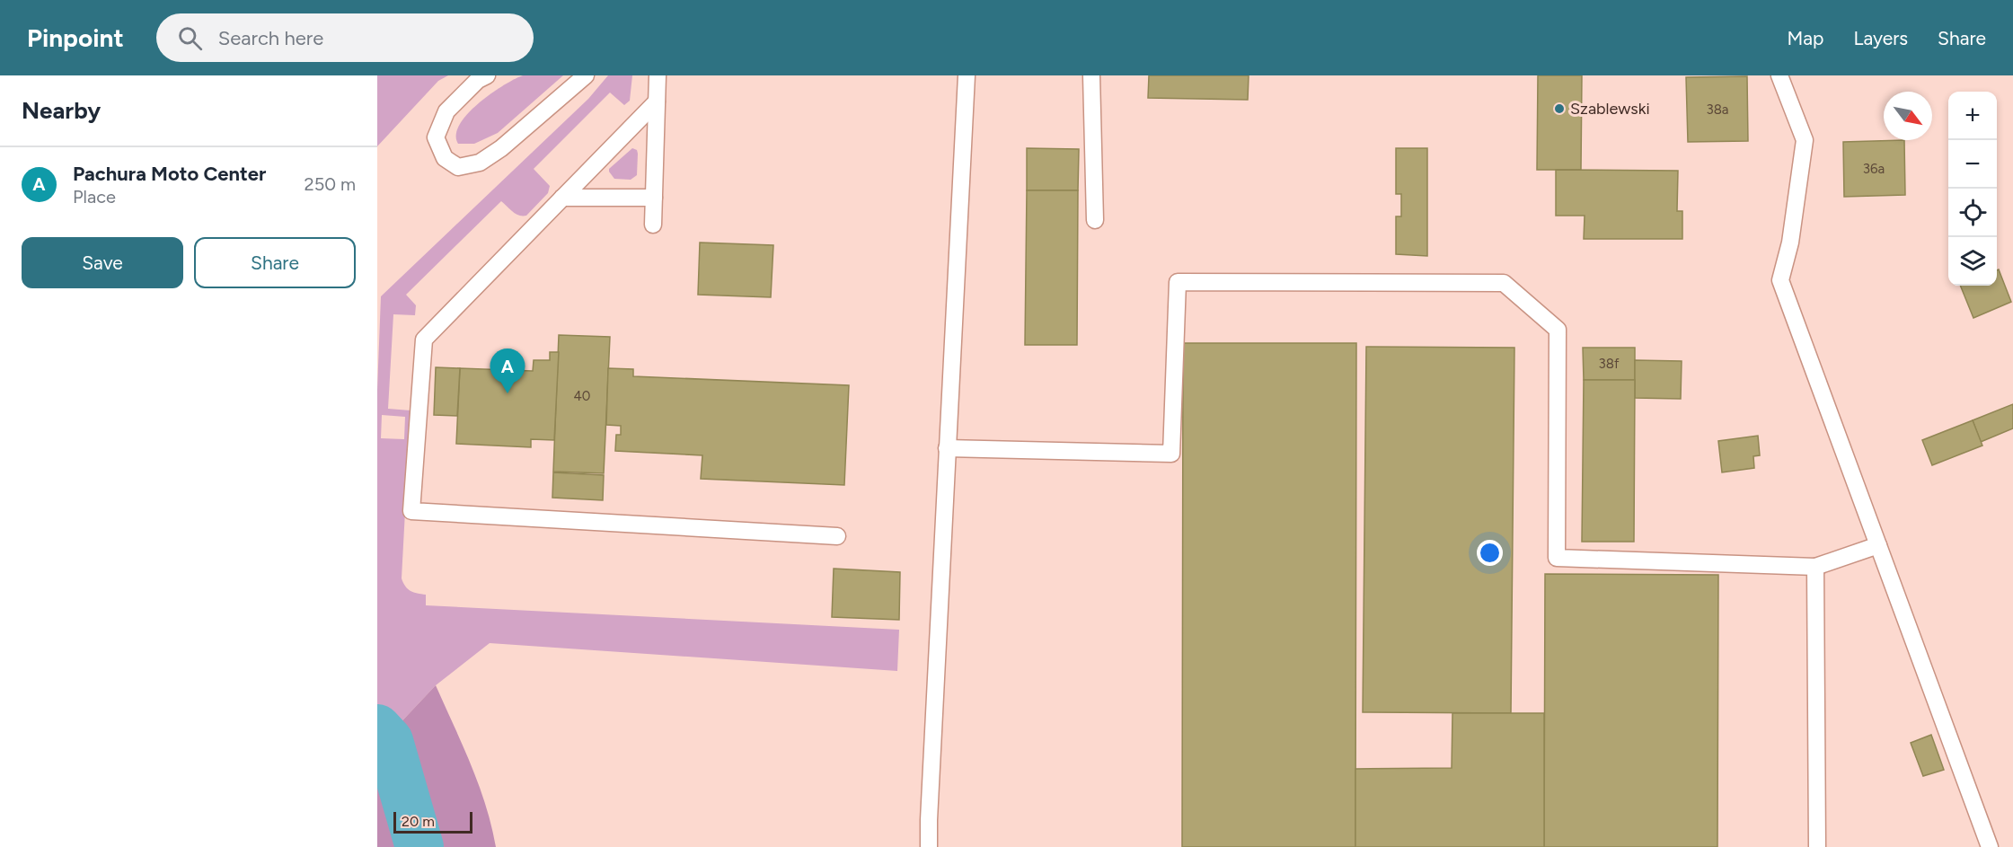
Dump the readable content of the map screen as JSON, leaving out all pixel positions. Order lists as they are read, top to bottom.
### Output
{
  "places": ["Szablewski"],
  "house_numbers": [
    "38a",
    "36a",
    "38f",
    "40"
  ],
  "scale_bar": "20 m",
  "north": "bottom right",
  "page": {
    "header": "Pinpoint",
    "search": "Search here",
    "nav": ["Map", "Layers", "Share"],
    "heading": "Nearby",
    "map_buttons": ["+", "−"],
    "list": [
      {
        "mark": "A",
        "name": "Pachura Moto Center",
        "note": "Place",
        "value": "250 m"
      }
    ],
    "buttons": ["Save", "Share"],
    "pins": "A",
    "scale": "20 m"
  }
}
